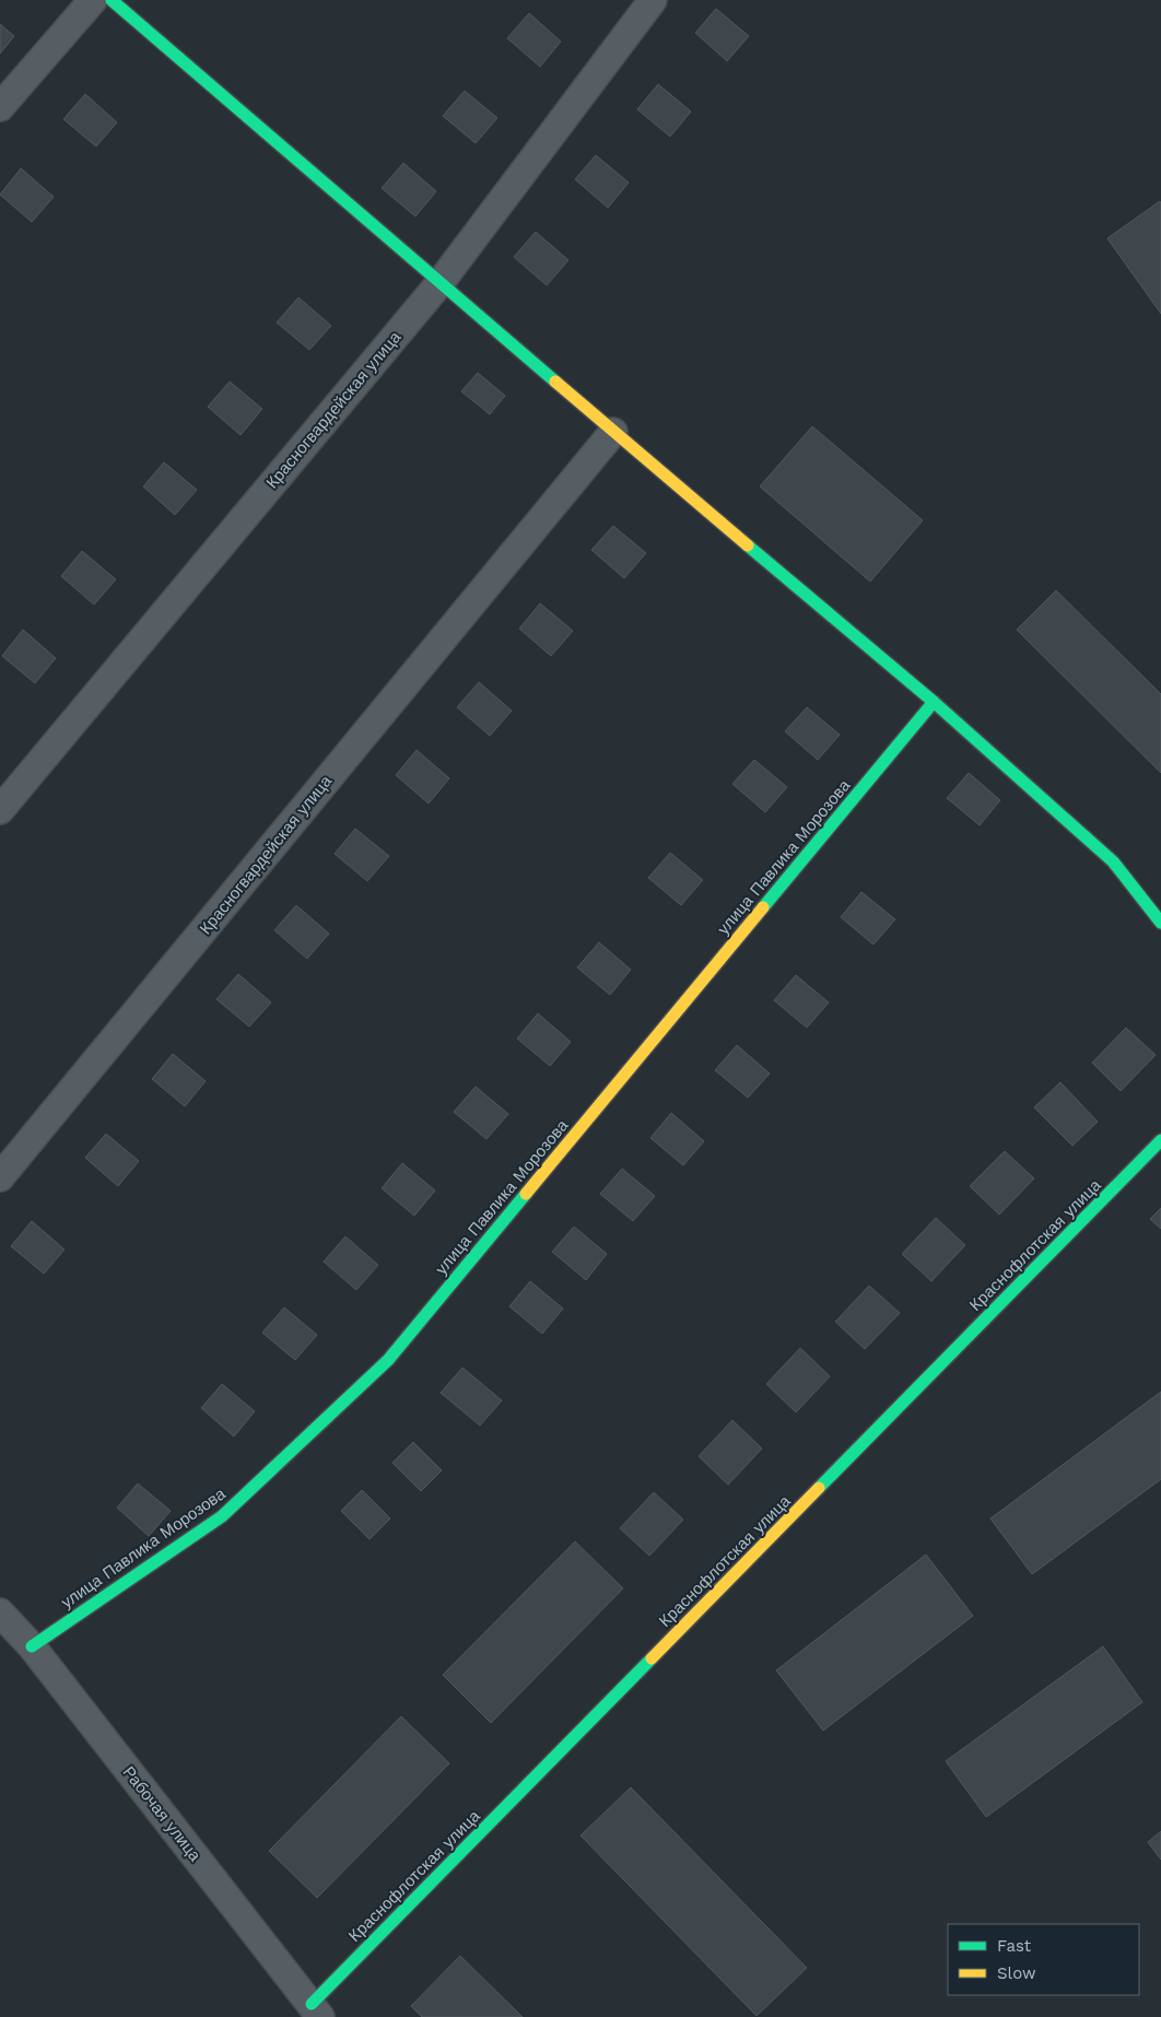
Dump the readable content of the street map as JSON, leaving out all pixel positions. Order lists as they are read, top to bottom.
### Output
{
  "streets": {
    "street": [
      "Красногвардейская улица",
      "улица Павлика Морозова",
      "Краснофлотская улица",
      "Рабочая улица"
    ]
  },
  "crossings": [
    ["улица Павлика Морозова", "Рабочая улица"],
    ["Краснофлотская улица", "Рабочая улица"]
  ],
  "legend": ["Fast", "Slow"]
}
